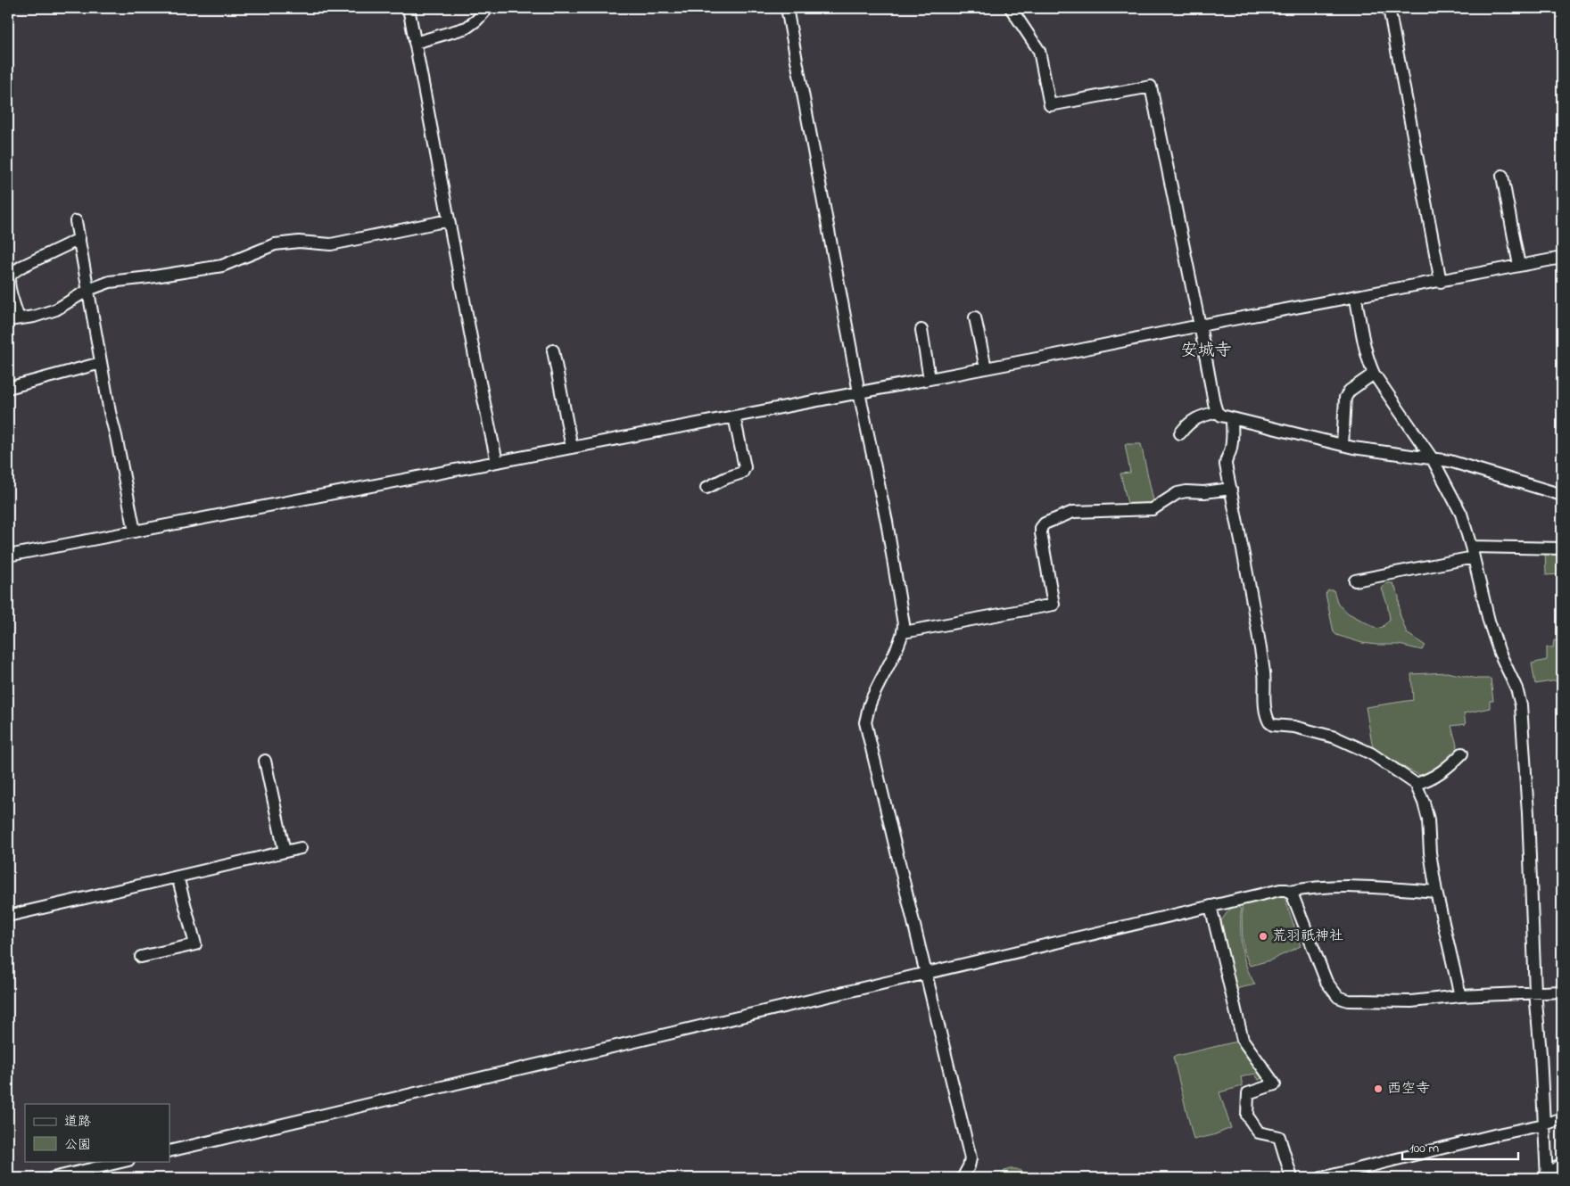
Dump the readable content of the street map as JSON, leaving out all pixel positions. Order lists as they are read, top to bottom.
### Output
{
  "districts": ["安城寺"],
  "places": ["荒羽祇神社", "西空寺"],
  "legend": ["道路", "公園"],
  "scale_bar": "100 m"
}
